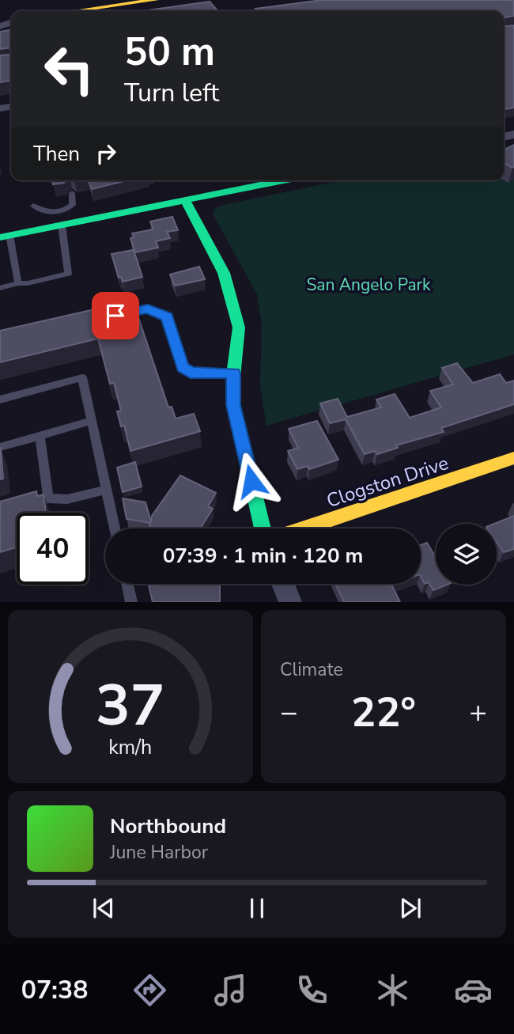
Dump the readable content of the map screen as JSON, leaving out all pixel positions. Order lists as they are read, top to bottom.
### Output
{
  "streets": {
    "street": ["Clogston Drive"]
  },
  "parks": ["San Angelo Park"],
  "page": {
    "turn": ["50 m", "Turn left"],
    "then": "Then",
    "limit": "40",
    "trip": "07:39 · 1 min · 120 m",
    "tile": "Climate",
    "heat": ["−", "22°", "+"],
    "song": ["Northbound", "June Harbor"],
    "tabs": "07:38",
    "gauge": ["37", "km/h"]
  }
}
